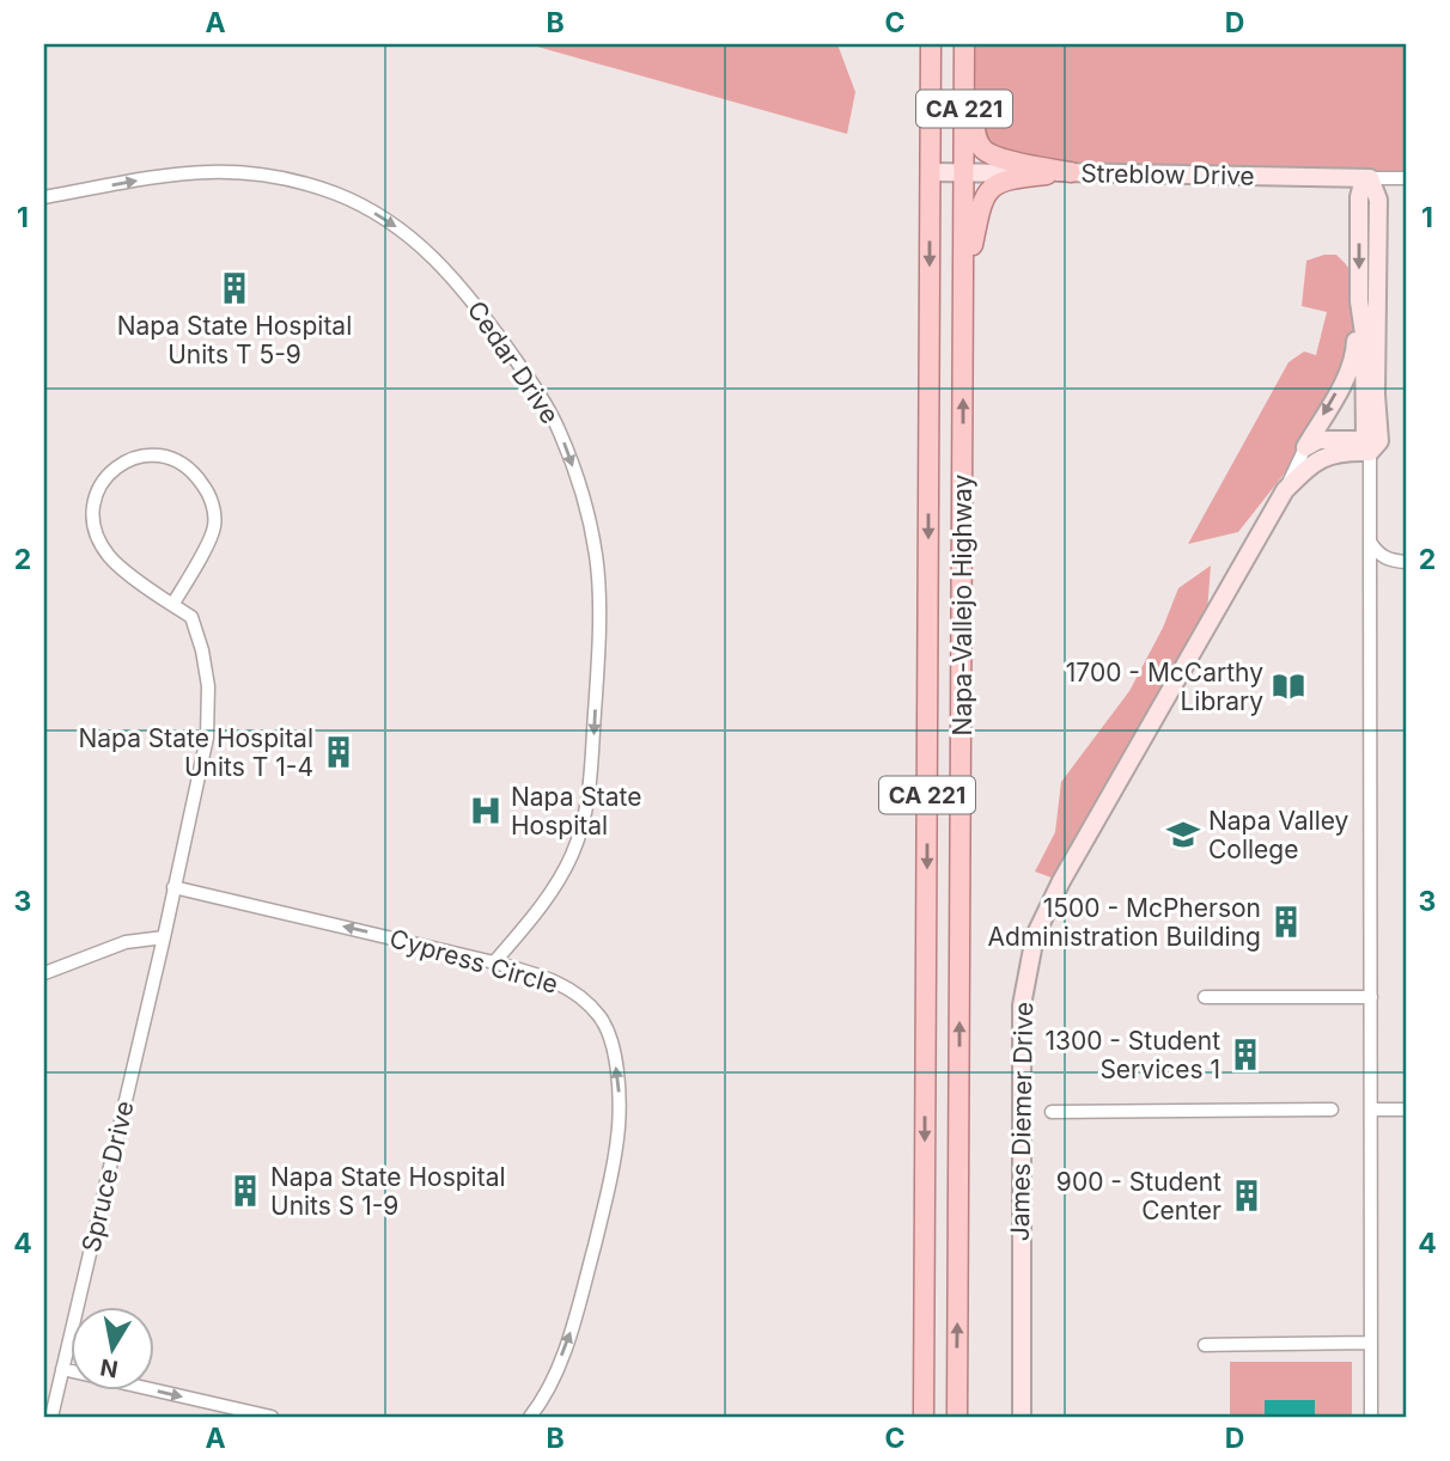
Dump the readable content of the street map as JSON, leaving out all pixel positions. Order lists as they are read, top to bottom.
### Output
{
  "streets": {
    "main road": ["CA 221", "Napa-Vallejo Highway"],
    "street": [
      "Streblow Drive",
      "Cedar Drive",
      "Cypress Circle",
      "James Diemer Drive",
      "Spruce Drive"
    ]
  },
  "crossings": [
    ["Streblow Drive", "Napa-Vallejo Highway"],
    ["Cedar Drive", "Cypress Circle"],
    ["Cypress Circle", "Spruce Drive"]
  ],
  "places": {
    "building": [
      "Napa State Hospital Units T 5-9",
      "Napa State Hospital Units T 1-4",
      "1500 - McPherson Administration Building",
      "1300 - Student Services 1",
      "Napa State Hospital Units S 1-9",
      "900 - Student Center"
    ],
    "library": ["1700 - McCarthy Library"],
    "hospital": ["Napa State Hospital"],
    "school or university": ["Napa Valley College"]
  },
  "north": "bottom",
  "grid": {
    "columns": [
      "A",
      "B",
      "C",
      "D"
    ],
    "rows": [
      "1",
      "2",
      "3",
      "4"
    ]
  }
}
